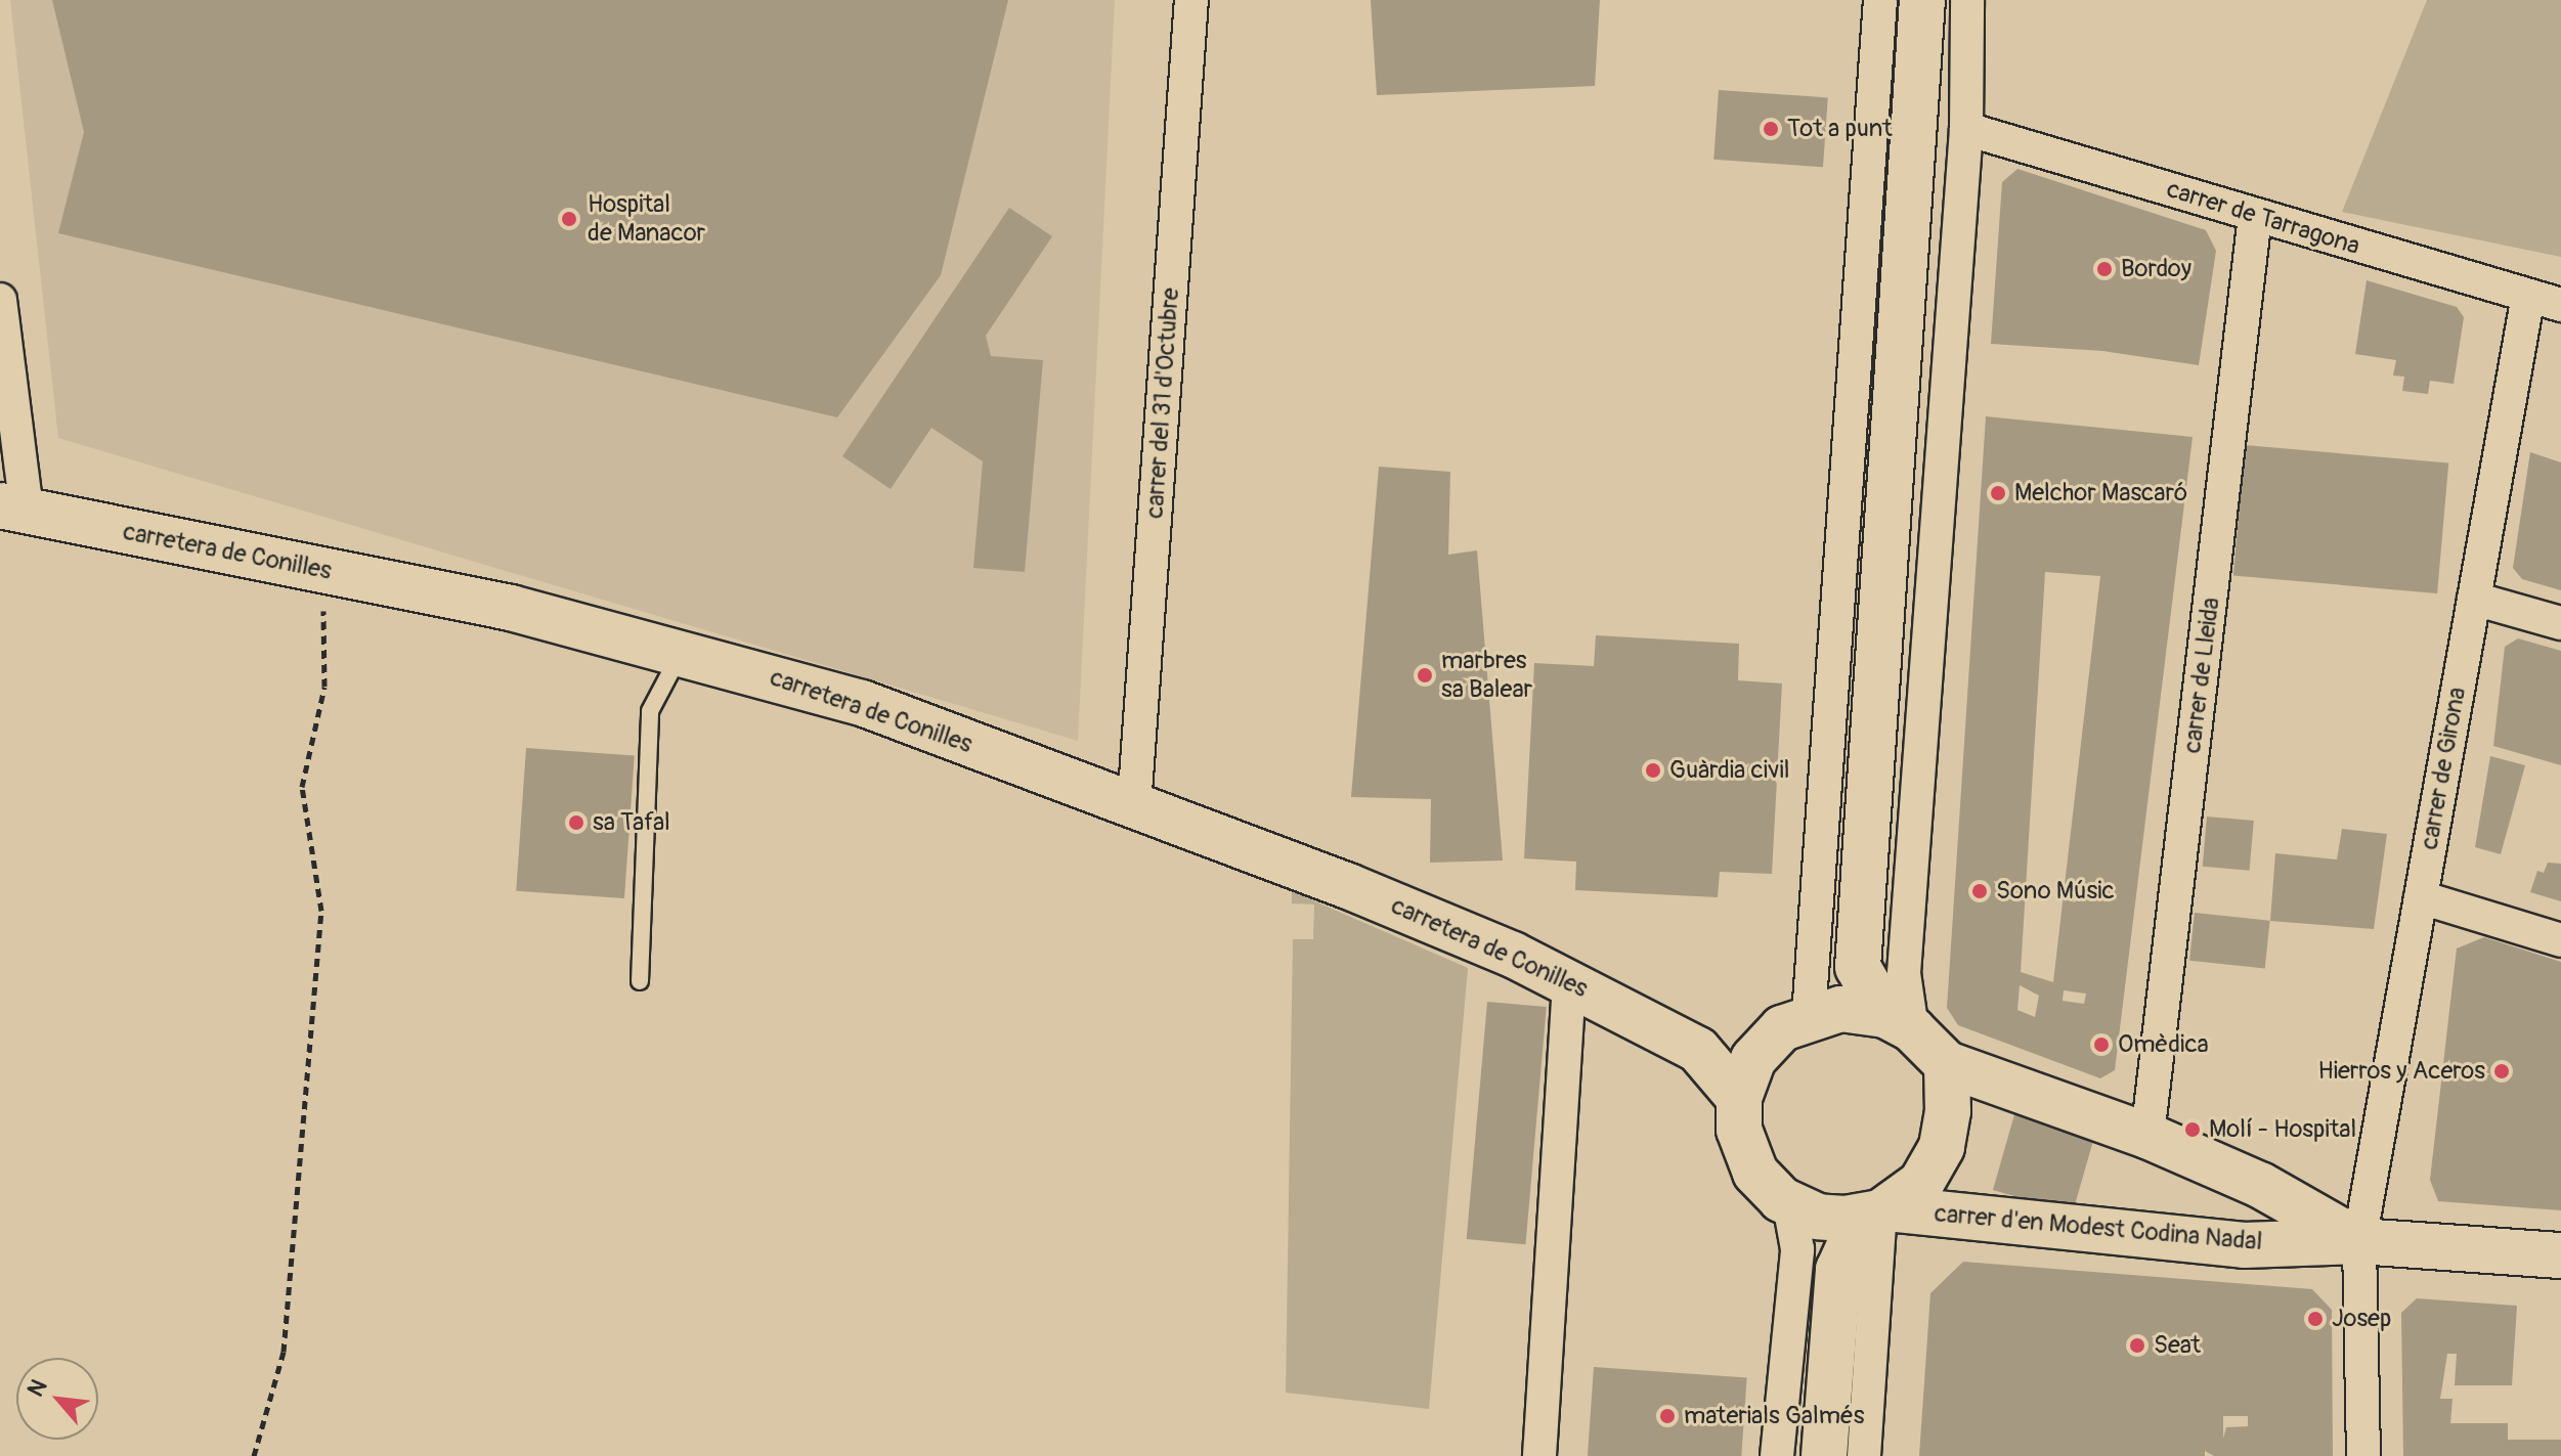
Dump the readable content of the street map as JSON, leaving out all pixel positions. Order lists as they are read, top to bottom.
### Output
{
  "streets": {
    "main road": ["carretera de Conilles", "carrer d'en Modest Codina Nadal"],
    "street": [
      "carrer de Tarragona",
      "carrer del 31 d'Octubre",
      "carrer de Lleida",
      "carrer de Girona"
    ]
  },
  "crossings": [
    ["carrer de Tarragona", "carrer de Lleida"],
    ["carrer de Tarragona", "carrer de Girona"],
    ["carrer del 31 d'Octubre", "carretera de Conilles"],
    ["carrer de Lleida", "carrer d'en Modest Codina Nadal"],
    ["carrer de Girona", "carrer d'en Modest Codina Nadal"]
  ],
  "places": [
    "Tot a punt",
    "Hospital de Manacor",
    "Bordoy",
    "Melchor Mascaró",
    "marbres sa Balear",
    "Guàrdia civil",
    "sa Tafal",
    "Sono Músic",
    "Omèdica",
    "Hierros y Aceros",
    "Molí - Hospital",
    "Josep",
    "Seat",
    "materials Galmés"
  ],
  "north": "top left"
}
